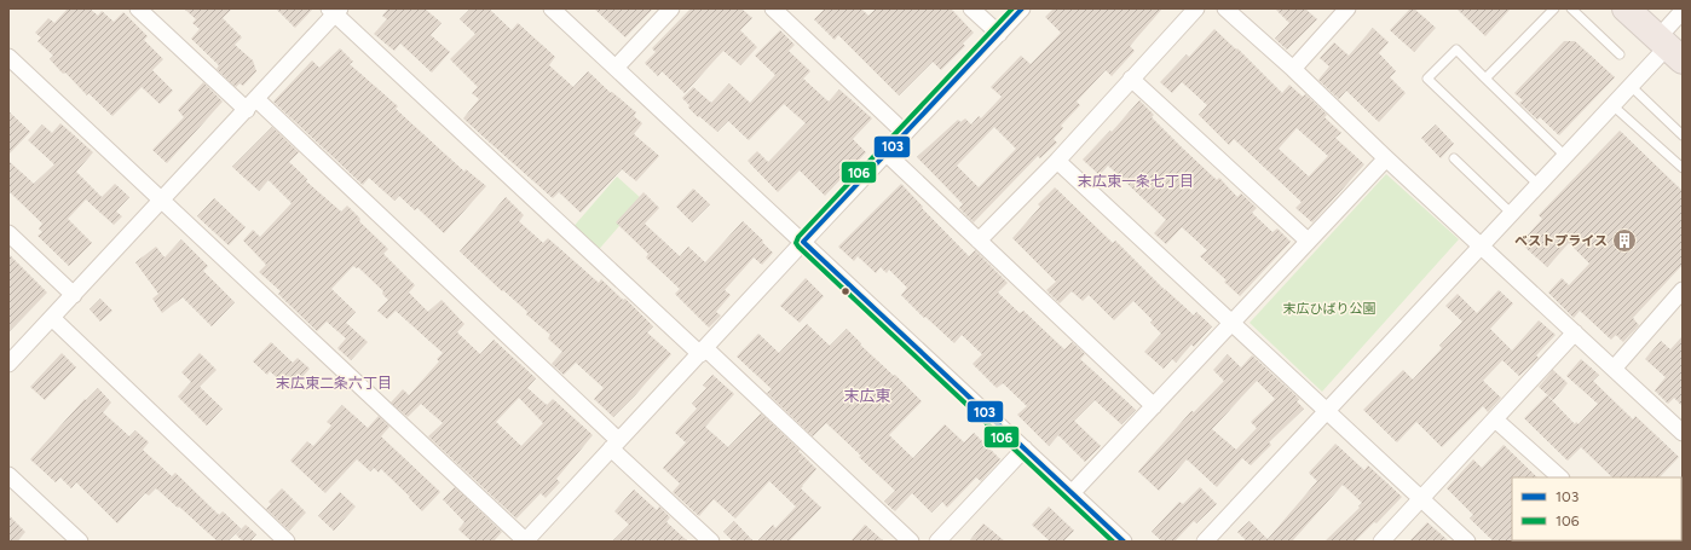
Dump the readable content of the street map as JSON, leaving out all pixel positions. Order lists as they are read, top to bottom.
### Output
{
  "districts": ["末広東一条七丁目", "末広東二条六丁目", "末広東"],
  "parks": ["末広ひばり公園"],
  "places": {
    "building": ["ベストプライス"]
  },
  "lines": ["transit line 103", "transit line 106"],
  "legend": ["103", "106"]
}
